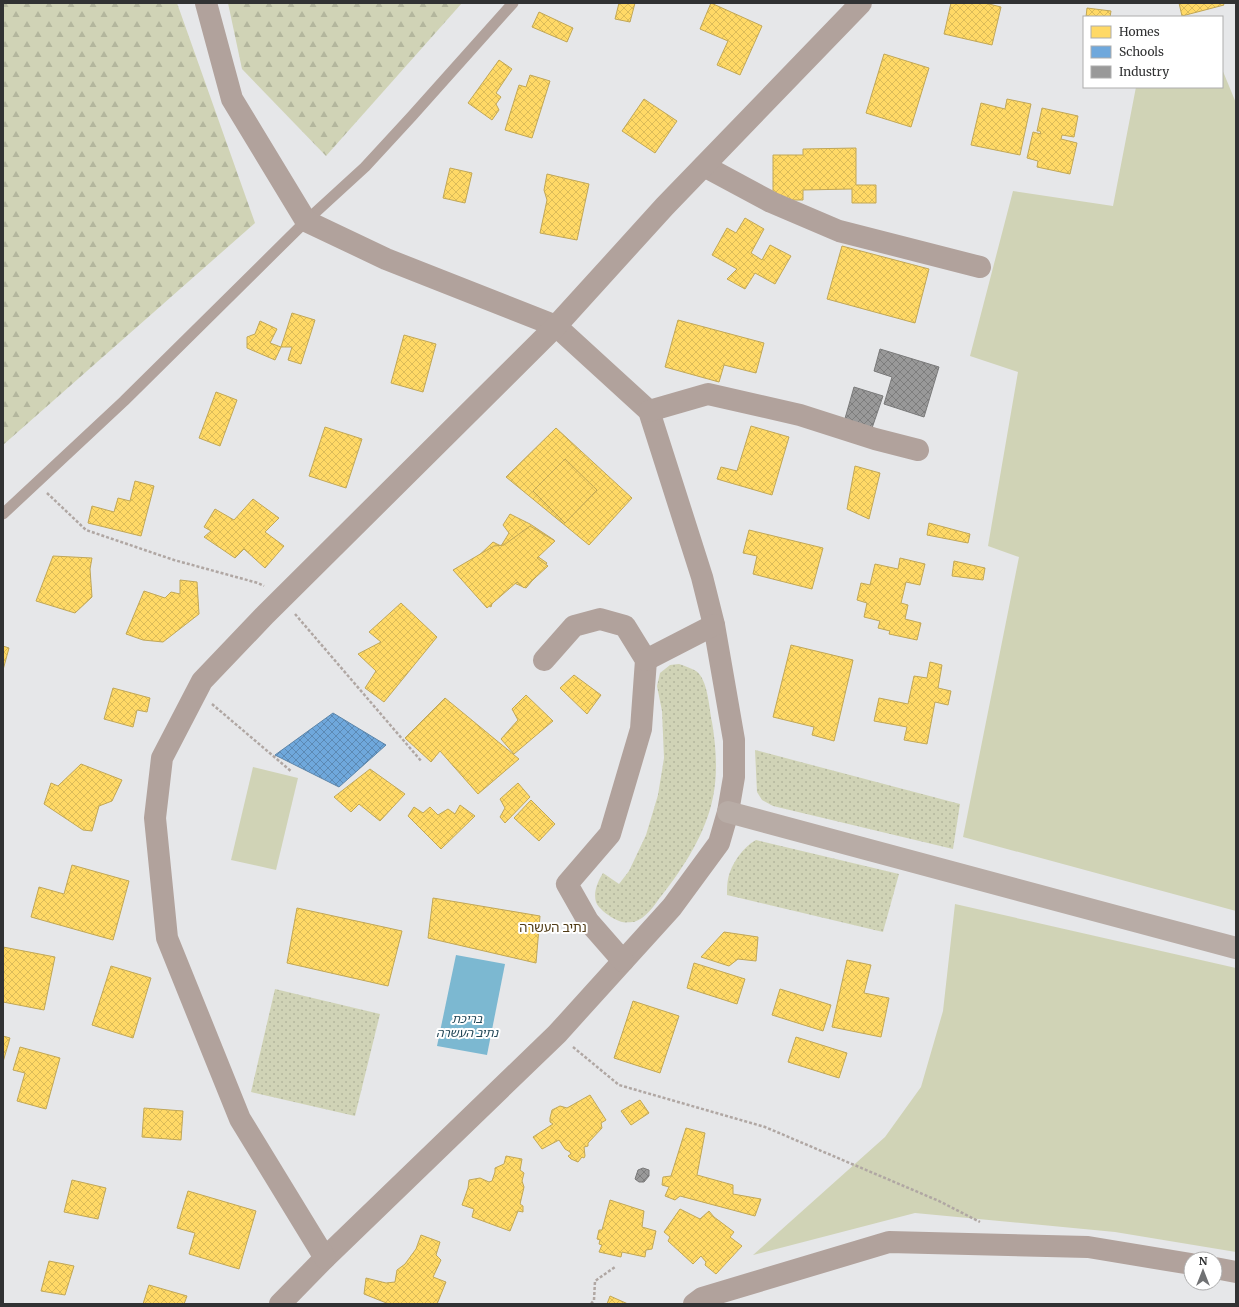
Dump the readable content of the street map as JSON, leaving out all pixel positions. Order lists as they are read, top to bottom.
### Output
{
  "districts": ["נתיב העשרה"],
  "water": ["בריכת נתיב העשרה"],
  "legend": ["Homes", "Schools", "Industry"],
  "north": "top"
}
